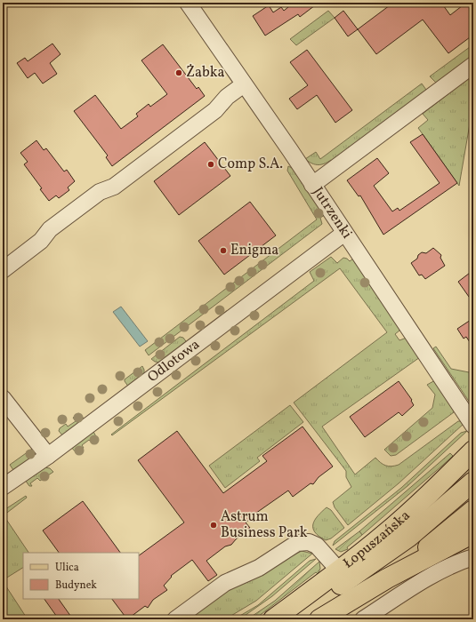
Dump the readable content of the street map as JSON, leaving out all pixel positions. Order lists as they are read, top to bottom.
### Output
{
  "streets": {
    "main road": ["Łopuszańska"],
    "street": ["Jutrzenki", "Odlotowa"]
  },
  "crossings": [
    ["Jutrzenki", "Odlotowa"]
  ],
  "places": [
    "Żabka",
    "Comp S.A.",
    "Enigma",
    "Astrum Business Park"
  ],
  "legend": ["Ulica", "Budynek"]
}
